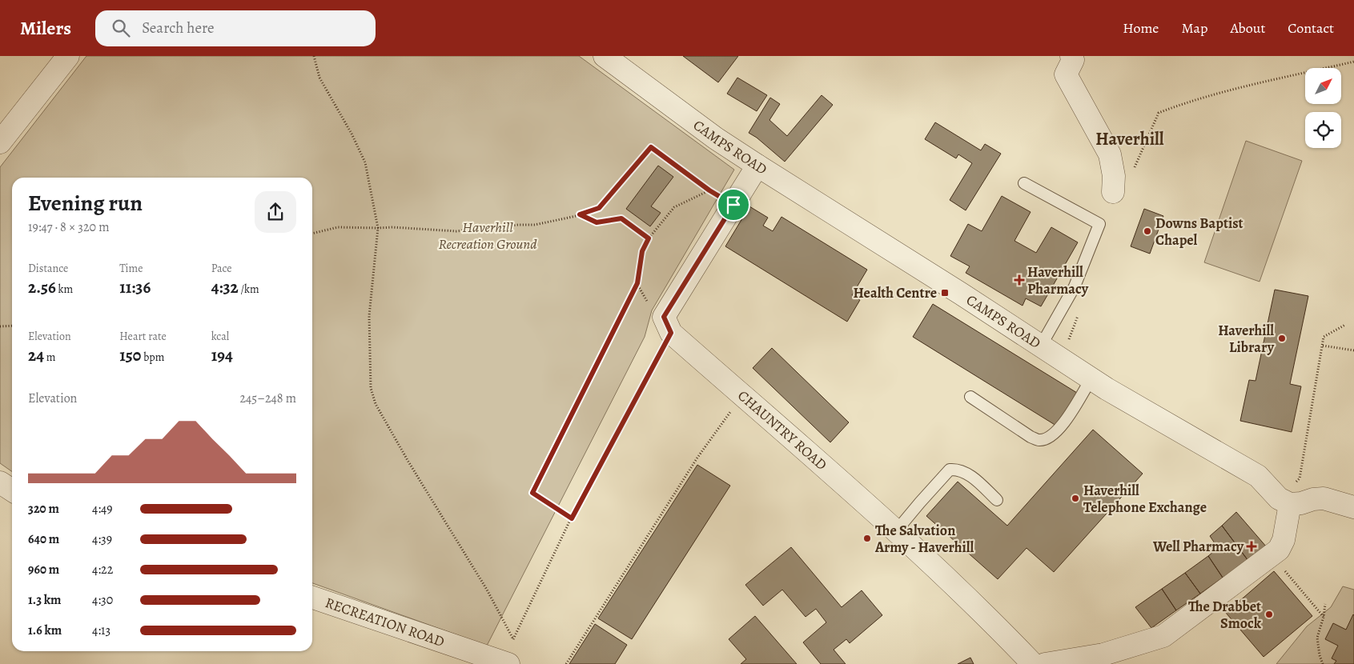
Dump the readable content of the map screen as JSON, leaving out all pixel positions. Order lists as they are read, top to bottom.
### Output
{
  "streets": {
    "street": ["CAMPS ROAD", "CHAUNTRY ROAD", "RECREATION ROAD"]
  },
  "districts": ["Haverhill"],
  "parks": ["Haverhill Recreation Ground"],
  "places": {
    "other": [
      "Downs Baptist Chapel",
      "Haverhill Library",
      "Haverhill Telephone Exchange",
      "The Salvation Army - Haverhill",
      "The Drabbet Smock"
    ],
    "health": ["Haverhill Pharmacy", "Well Pharmacy"],
    "transit": ["Health Centre"]
  },
  "north": "top right",
  "page": {
    "header": "Milers",
    "search": "Search here",
    "nav": [
      "Home",
      "Map",
      "About",
      "Contact"
    ],
    "heading": ["Evening run", "19:47 · 8 × 320 m"],
    "stats": [
      ["Distance", "2.56 km"],
      ["Time", "11:36"],
      ["Pace", "4:32 /km"],
      ["Elevation", "24 m"],
      ["Heart rate", "150 bpm"],
      ["kcal", "194"]
    ],
    "chart": ["Elevation", "245–248 m"],
    "list": [
      {
        "name": "320 m",
        "note": "4:49"
      },
      {
        "name": "640 m",
        "note": "4:39"
      },
      {
        "name": "960 m",
        "note": "4:22"
      },
      {
        "name": "1.3 km",
        "note": "4:30"
      },
      {
        "name": "1.6 km",
        "note": "4:13"
      }
    ]
  }
}
